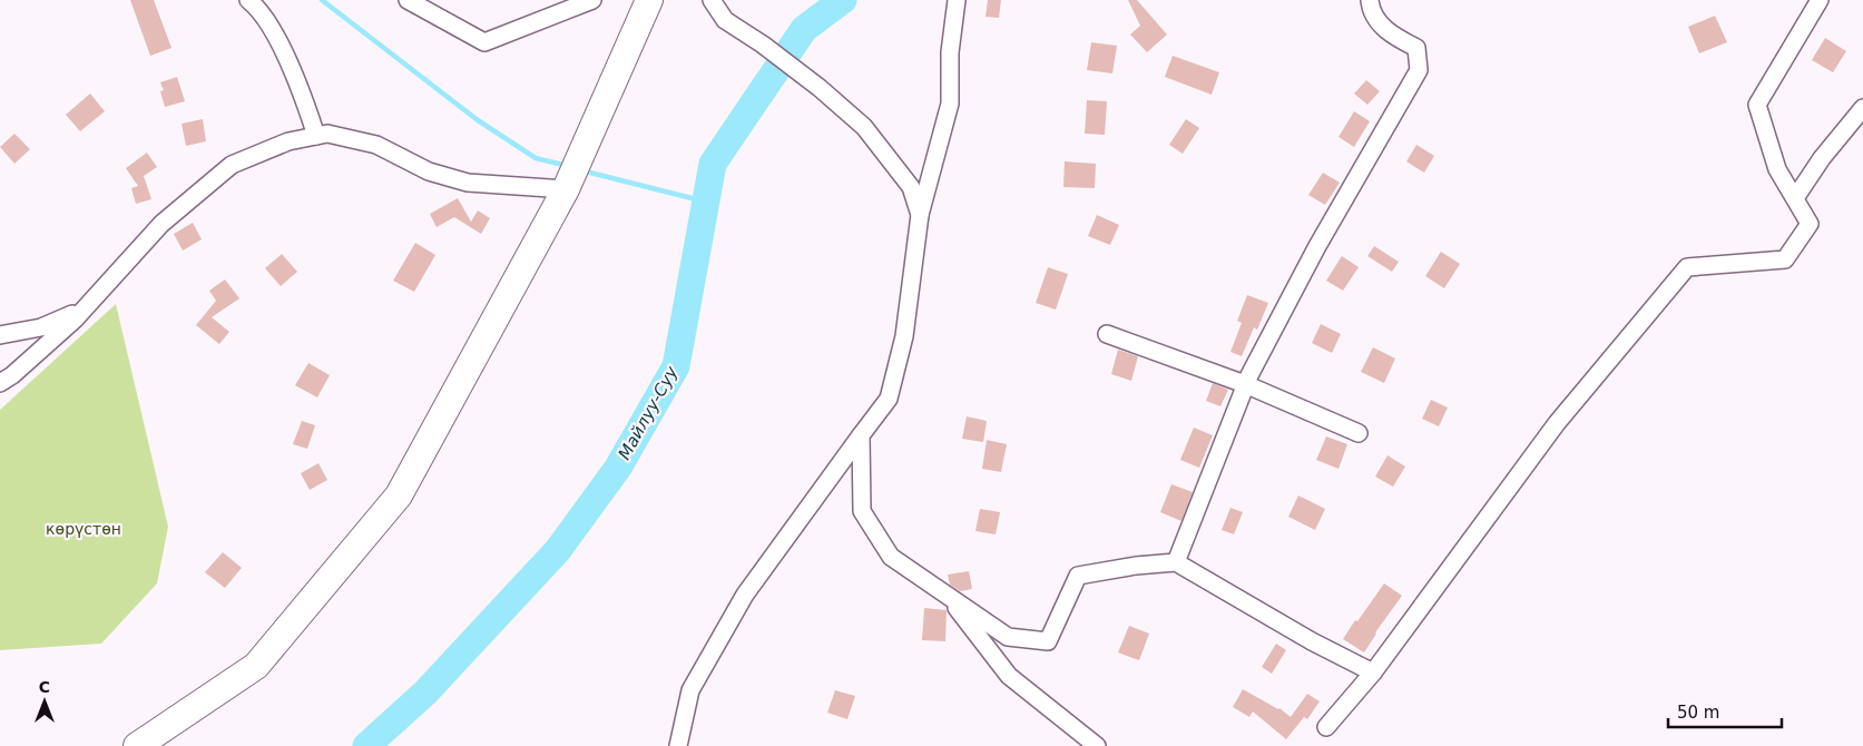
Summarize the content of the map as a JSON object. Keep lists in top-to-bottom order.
{
  "water": ["Майлуу-Суу"],
  "parks": ["көрүстөн"],
  "scale_bar": "50 m",
  "north": "top"
}
